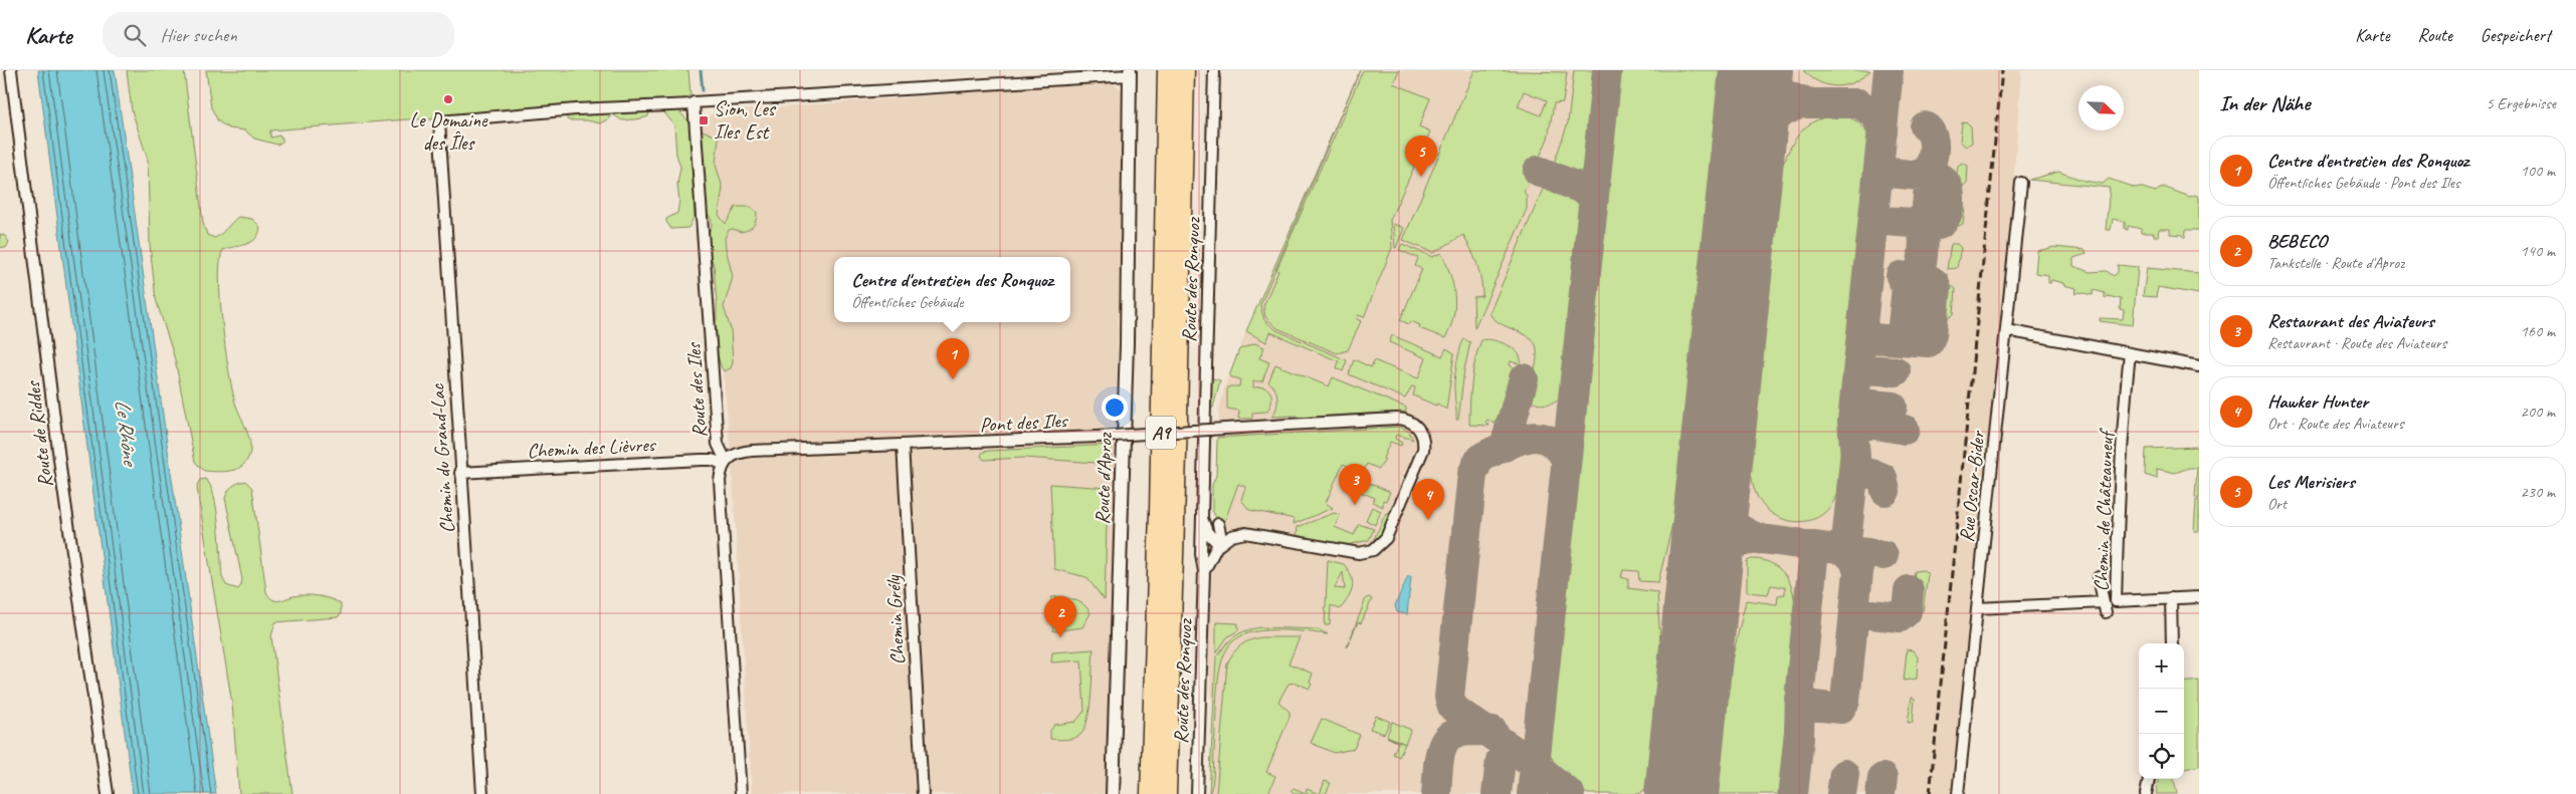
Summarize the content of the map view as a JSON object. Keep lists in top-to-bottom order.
{
  "streets": {
    "highway": ["A9"],
    "street": [
      "Route des Ronquoz",
      "Route des Iles",
      "Pont des Iles",
      "Route de Riddes",
      "Chemin des Lièvres",
      "Chemin du Grand-Lac",
      "Route d'Aproz",
      "Rue Oscar-Bider",
      "Chemin de Châteauneuf",
      "Chemin Grély"
    ]
  },
  "crossings": [
    ["Route des Iles", "Pont des Iles"],
    ["Route des Iles", "Chemin des Lièvres"],
    ["Route des Iles", "Route d'Aproz"],
    ["Pont des Iles", "Chemin des Lièvres"],
    ["Pont des Iles", "Chemin Grély"],
    ["Chemin des Lièvres", "Chemin du Grand-Lac"],
    ["Chemin du Grand-Lac", "Route d'Aproz"],
    ["Rue Oscar-Bider", "Chemin de Châteauneuf"]
  ],
  "water": ["Le Rhône"],
  "places": {
    "other": ["Le Domaine des Îles"],
    "transit": ["Sion, Les Iles Est"]
  },
  "north": "bottom right",
  "page": {
    "header": "Karte",
    "search": "Hier suchen",
    "nav": ["Karte", "Route", "Gespeichert"],
    "heading": ["In der Nähe", "5 Ergebnisse"],
    "pins": [
      "5",
      "1",
      "3",
      "4",
      "2"
    ],
    "list": [
      {
        "mark": "1",
        "name": "Centre d'entretien des Ronquoz",
        "note": "Öffentliches Gebäude · Pont des Iles",
        "value": "100 m"
      },
      {
        "mark": "2",
        "name": "BEBECO",
        "note": "Tankstelle · Route d'Aproz",
        "value": "140 m"
      },
      {
        "mark": "3",
        "name": "Restaurant des Aviateurs",
        "note": "Restaurant · Route des Aviateurs",
        "value": "160 m"
      },
      {
        "mark": "4",
        "name": "Hawker Hunter",
        "note": "Ort · Route des Aviateurs",
        "value": "200 m"
      },
      {
        "mark": "5",
        "name": "Les Merisiers",
        "note": "Ort",
        "value": "230 m"
      }
    ],
    "popup": ["Centre d'entretien des Ronquoz", "Öffentliches Gebäude"],
    "map_buttons": ["+", "−"]
  }
}
